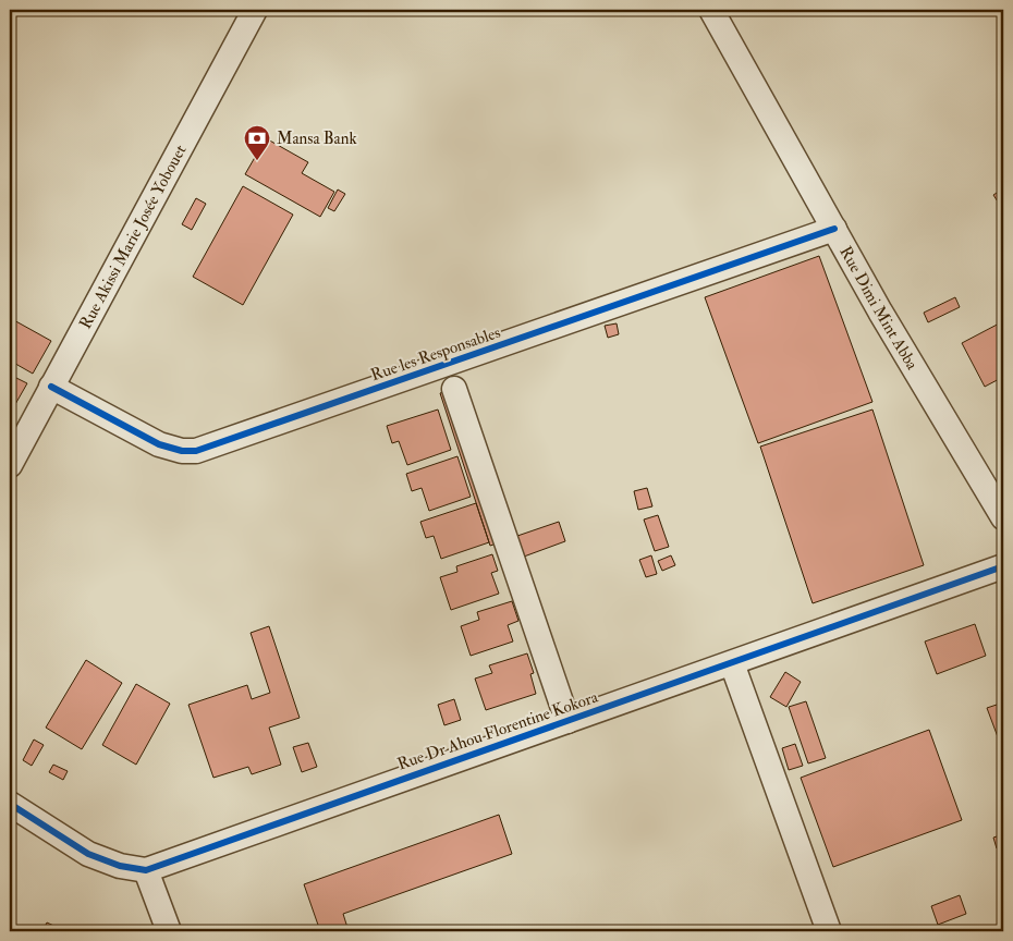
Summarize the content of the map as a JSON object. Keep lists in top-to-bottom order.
{
  "streets": {
    "street": [
      "Rue Akissi Marie Josée Yobouet",
      "Rue Dimi Mint Abba",
      "Rue les Responsables",
      "Rue Dr Ahou Florentine Kokora"
    ]
  },
  "crossings": [
    ["Rue Akissi Marie Josée Yobouet", "Rue les Responsables"],
    ["Rue Dimi Mint Abba", "Rue les Responsables"]
  ],
  "places": {
    "bank": ["Mansa Bank"]
  }
}
